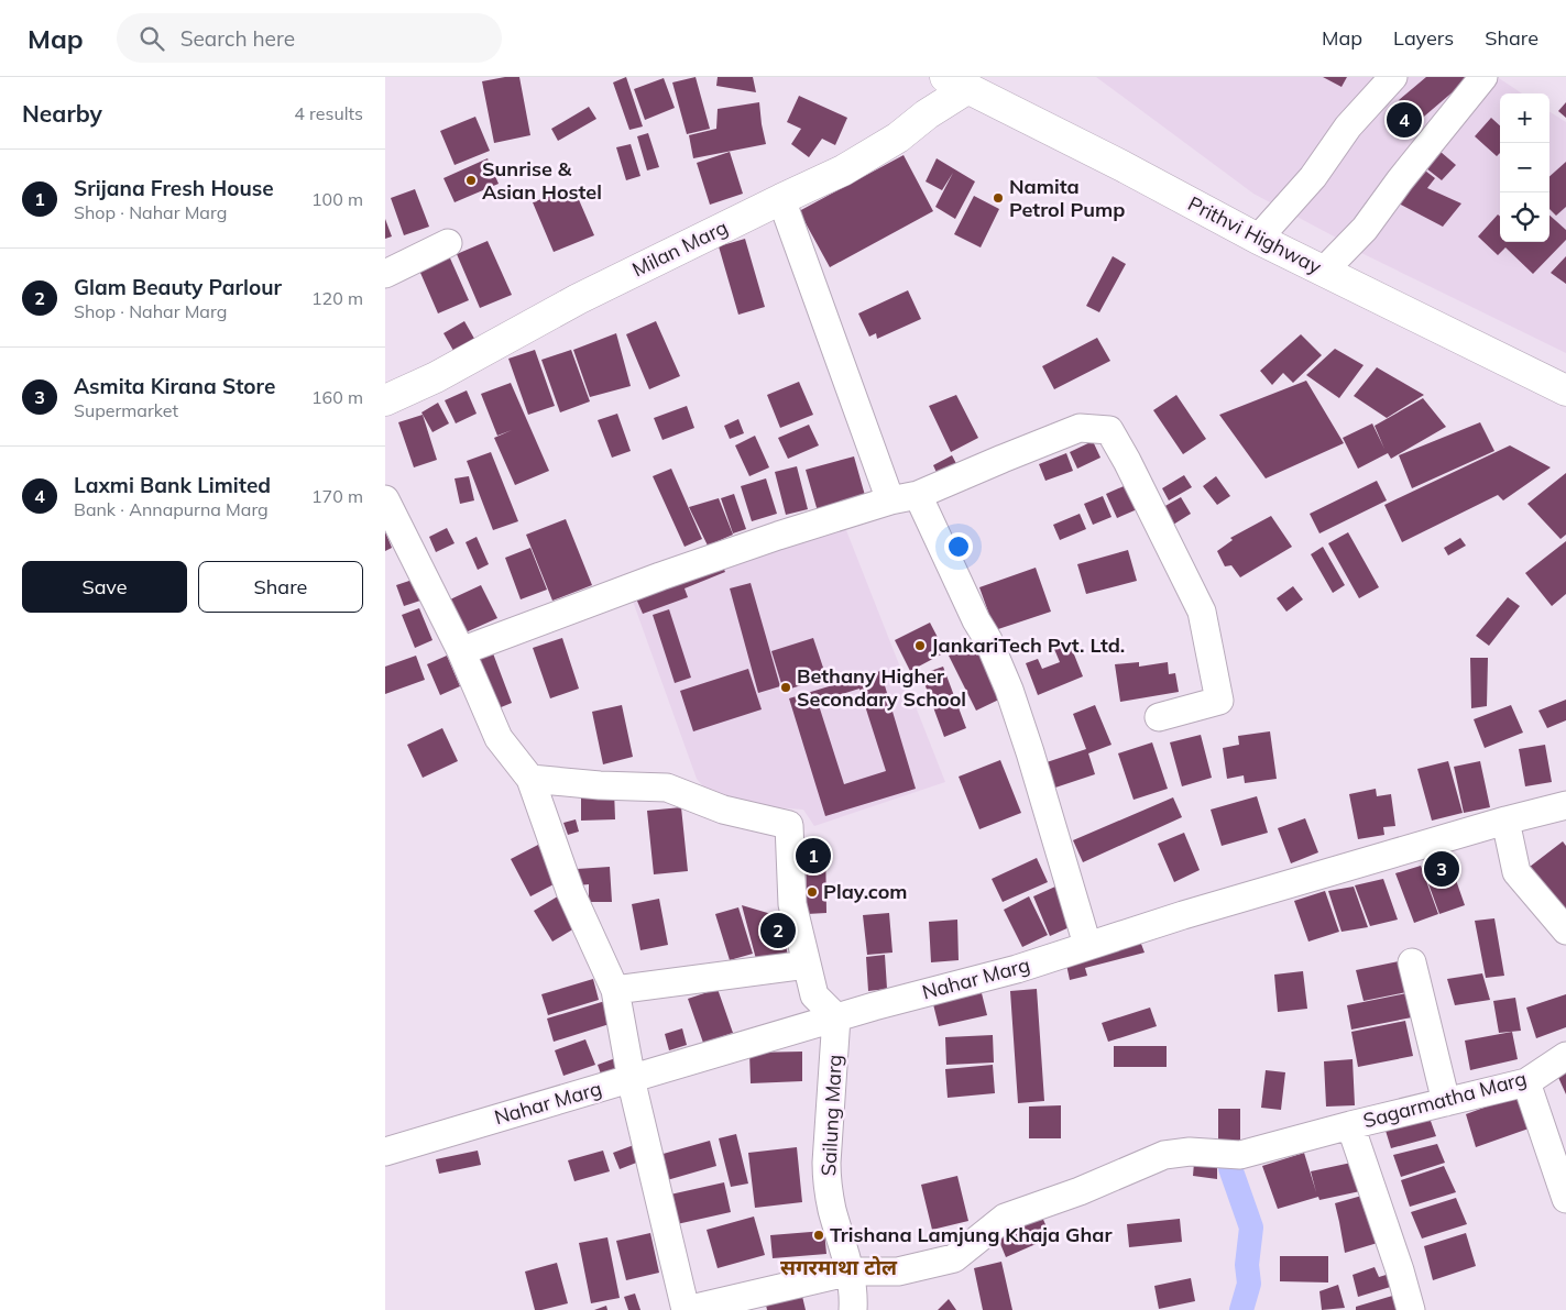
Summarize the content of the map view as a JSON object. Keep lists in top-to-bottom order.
{
  "streets": {
    "main road": ["Prithvi Highway", "Milan Marg"],
    "street": ["Nahar Marg", "Sagarmatha Marg", "Sailung Marg"]
  },
  "crossings": [
    ["Prithvi Highway", "Milan Marg"],
    ["Nahar Marg", "Sailung Marg"],
    ["Sagarmatha Marg", "Sailung Marg"]
  ],
  "districts": ["सगरमाथा टोल"],
  "places": [
    "Sunrise & Asian Hostel",
    "Namita Petrol Pump",
    "JankariTech Pvt. Ltd.",
    "Bethany Higher Secondary School",
    "Play.com",
    "Trishana Lamjung Khaja Ghar"
  ],
  "page": {
    "header": "Map",
    "search": "Search here",
    "nav": ["Map", "Layers", "Share"],
    "heading": ["Nearby", "4 results"],
    "map_buttons": ["+", "−"],
    "pins": [
      "4",
      "1",
      "3",
      "2"
    ],
    "list": [
      {
        "mark": "1",
        "name": "Srijana Fresh House",
        "note": "Shop · Nahar Marg",
        "value": "100 m"
      },
      {
        "mark": "2",
        "name": "Glam Beauty Parlour",
        "note": "Shop · Nahar Marg",
        "value": "120 m"
      },
      {
        "mark": "3",
        "name": "Asmita Kirana Store",
        "note": "Supermarket",
        "value": "160 m"
      },
      {
        "mark": "4",
        "name": "Laxmi Bank Limited",
        "note": "Bank · Annapurna Marg",
        "value": "170 m"
      }
    ],
    "buttons": ["Save", "Share"]
  }
}
